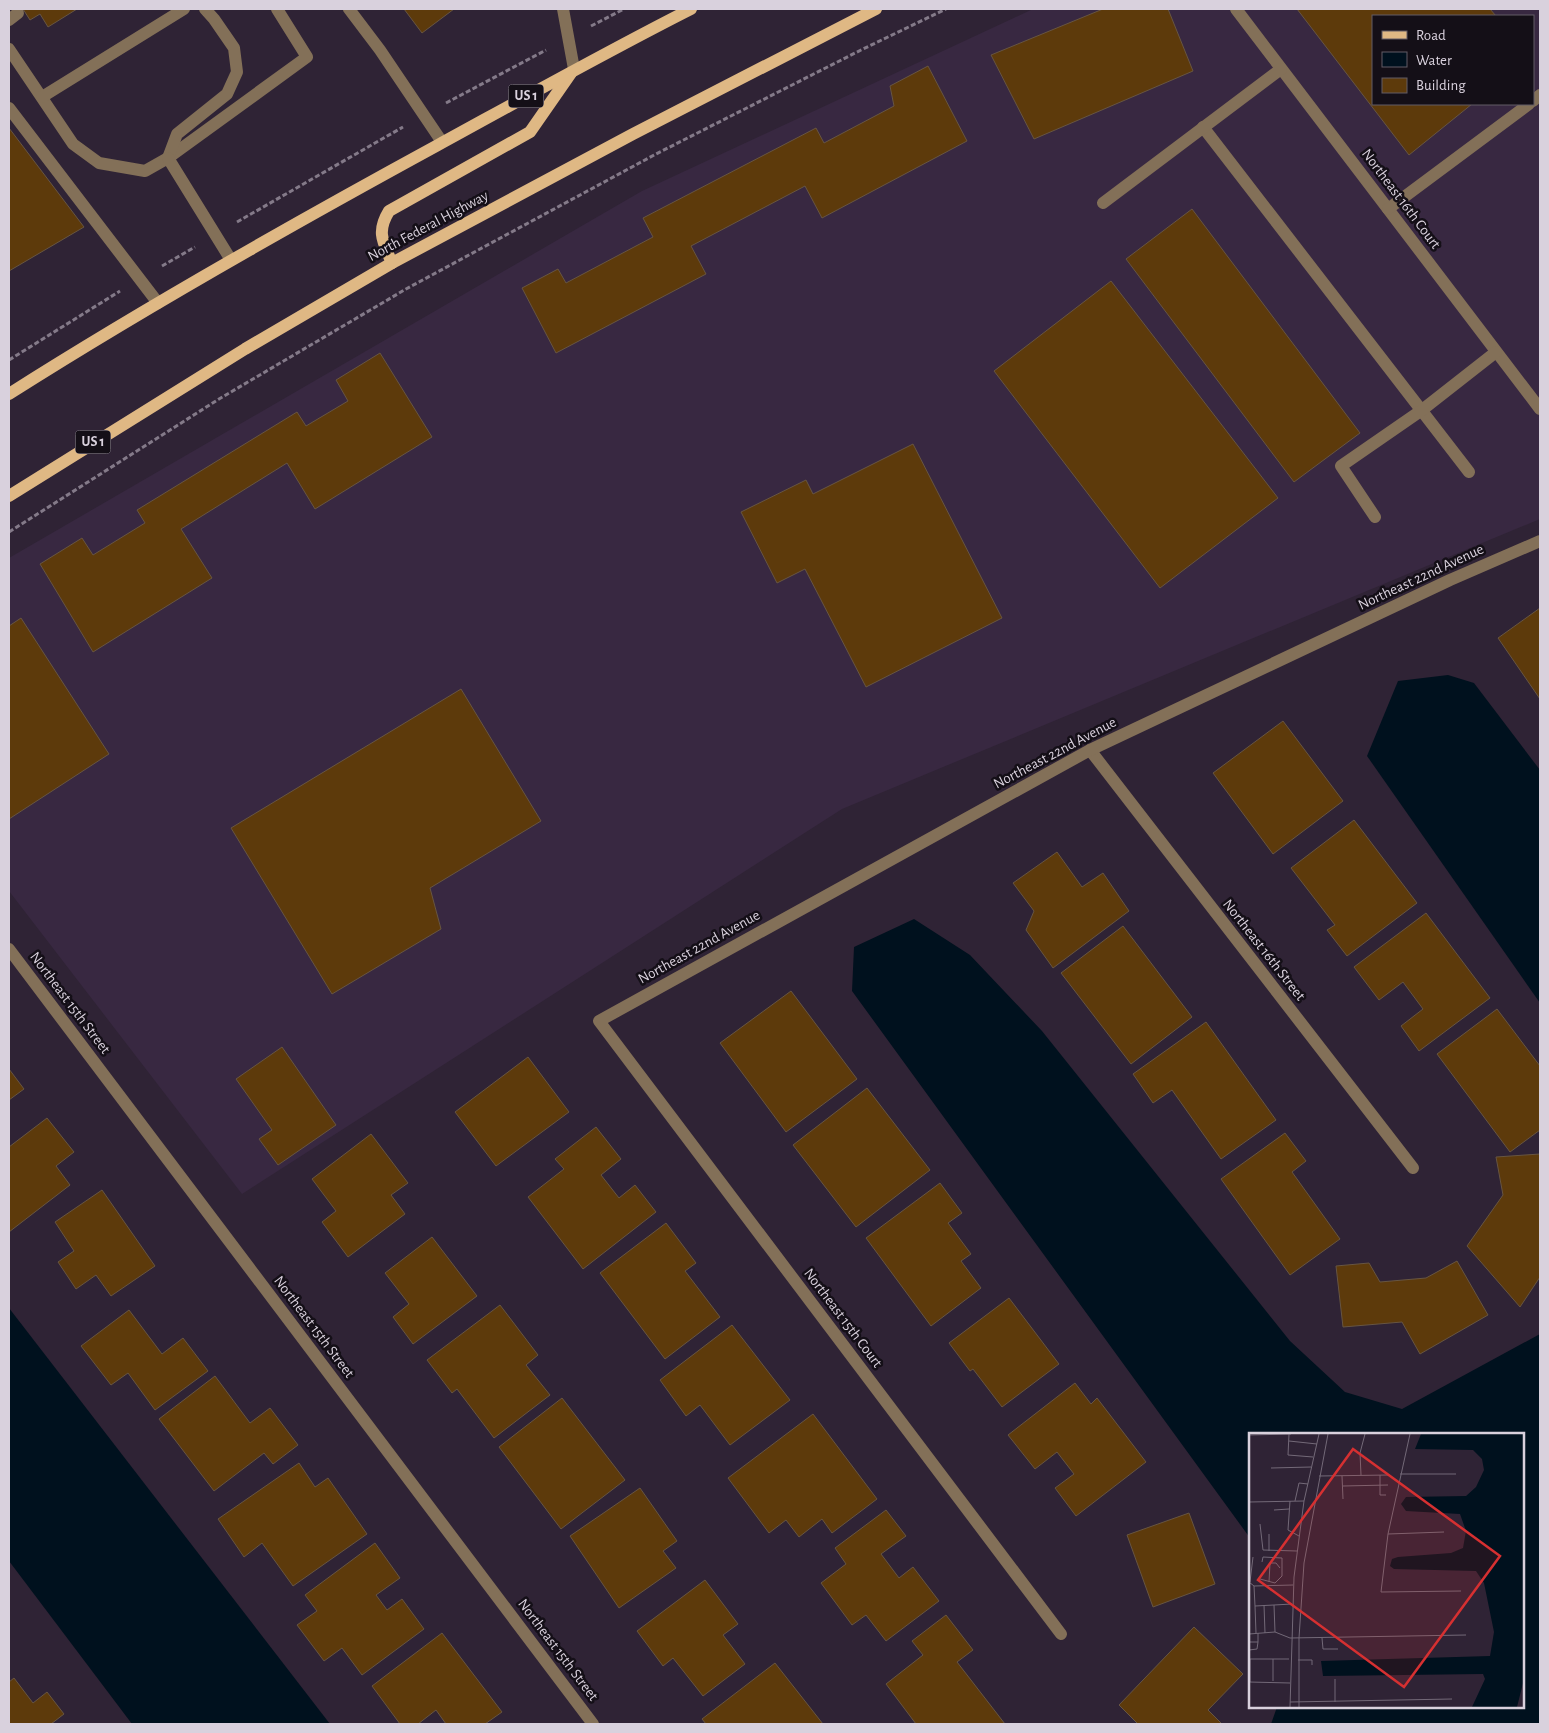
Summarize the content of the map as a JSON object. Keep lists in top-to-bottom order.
{
  "streets": {
    "main road": ["US 1", "North Federal Highway"],
    "street": [
      "Northeast 16th Court",
      "Northeast 22nd Avenue",
      "Northeast 16th Street",
      "Northeast 15th Street",
      "Northeast 15th Court"
    ]
  },
  "crossings": [
    ["Northeast 22nd Avenue", "Northeast 16th Street"],
    ["Northeast 22nd Avenue", "Northeast 15th Court"]
  ],
  "legend": ["Road", "Water", "Building"]
}
